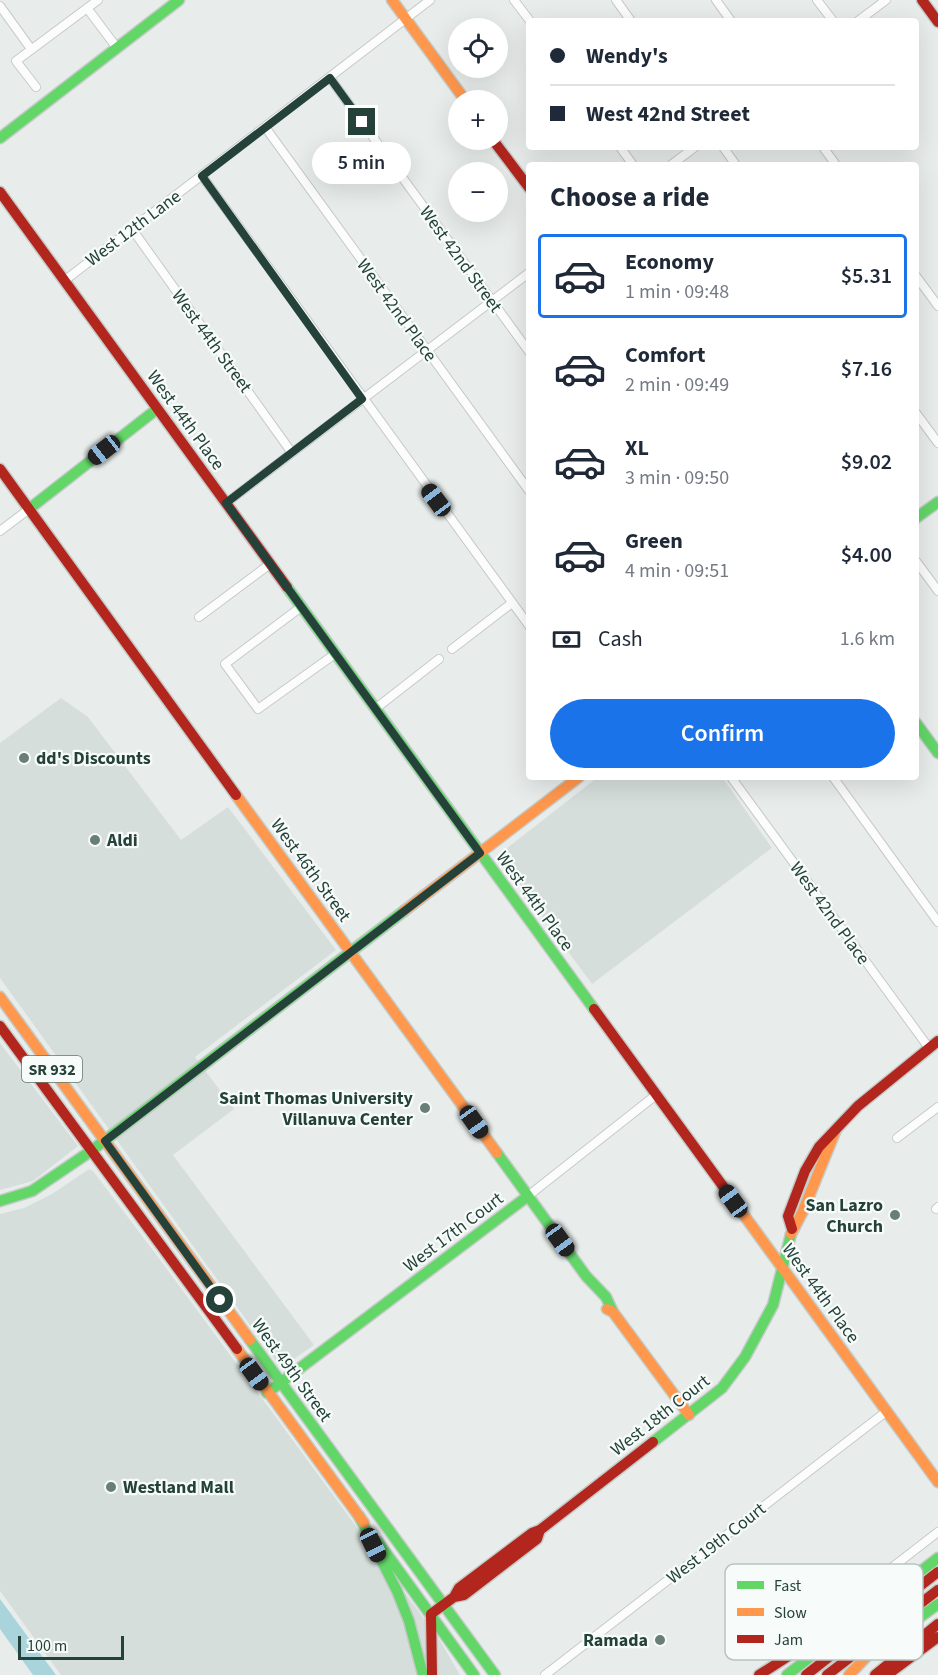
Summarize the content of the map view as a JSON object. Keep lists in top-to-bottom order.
{
  "streets": {
    "main road": [
      "West 44th Place",
      "West 46th Street",
      "SR 932",
      "West 17th Court",
      "West 49th Street",
      "West 18th Court"
    ],
    "street": [
      "West 12th Lane",
      "West 42nd Street",
      "West 42nd Place",
      "West 44th Street",
      "West 19th Court"
    ]
  },
  "crossings": [
    ["West 12th Lane", "West 42nd Street"],
    ["West 12th Lane", "West 42nd Place"],
    ["West 12th Lane", "West 44th Street"],
    ["West 12th Lane", "West 44th Place"],
    ["West 42nd Place", "West 18th Court"],
    ["West 44th Place", "West 17th Court"],
    ["West 44th Place", "West 18th Court"],
    ["West 44th Place", "West 19th Court"],
    ["West 46th Street", "West 17th Court"],
    ["West 46th Street", "West 18th Court"],
    ["West 17th Court", "West 49th Street"],
    ["West 49th Street", "West 18th Court"]
  ],
  "places": [
    "dd's Discounts",
    "Aldi",
    "Saint Thomas University Villanuva Center",
    "San Lazro Church",
    "Westland Mall",
    "Ramada"
  ],
  "legend": ["Fast", "Slow", "Jam"],
  "scale_bar": "100 m",
  "page": {
    "map_buttons": ["+", "−"],
    "banner": ["Wendy's", "West 42nd Street"],
    "bubble": "5 min",
    "heading": "Choose a ride",
    "list": [
      {
        "name": "Economy",
        "note": "1 min · 09:48",
        "value": "$5.31"
      },
      {
        "name": "Comfort",
        "note": "2 min · 09:49",
        "value": "$7.16"
      },
      {
        "name": "XL",
        "note": "3 min · 09:50",
        "value": "$9.02"
      },
      {
        "name": "Green",
        "note": "4 min · 09:51",
        "value": "$4.00"
      }
    ],
    "pay": ["Cash", "1.6 km"],
    "buttons": "Confirm",
    "scale": "100 m"
  }
}
